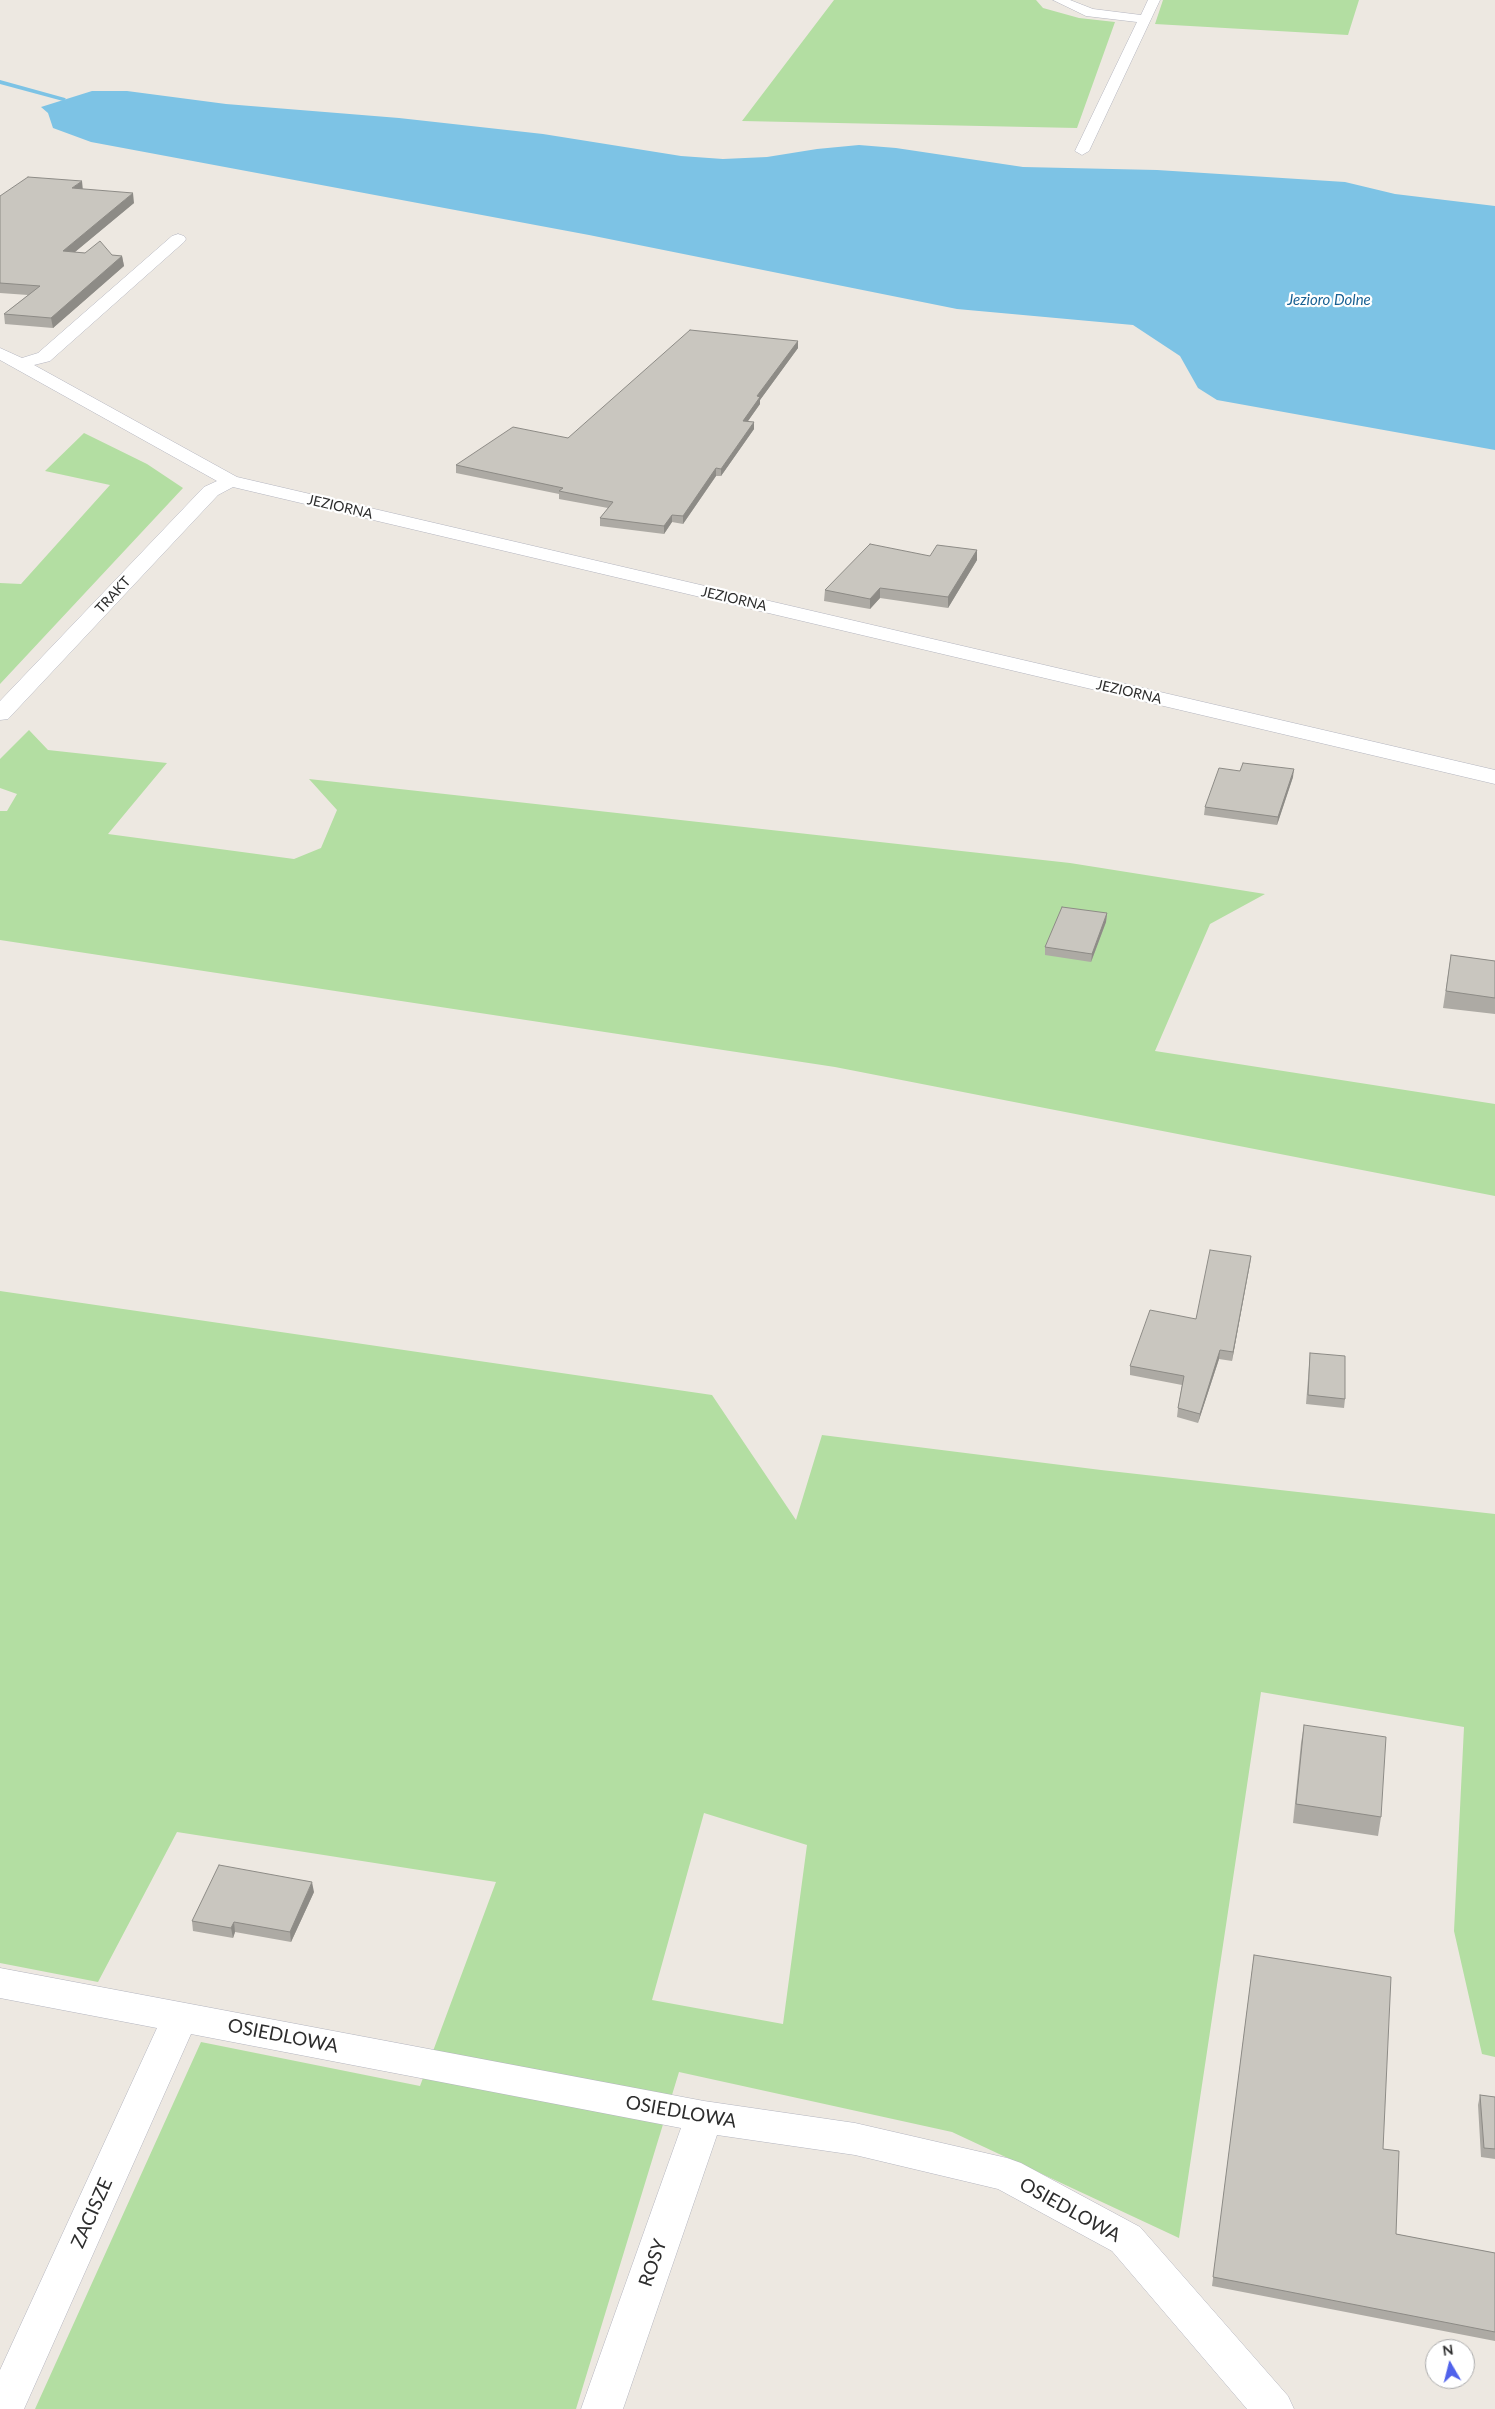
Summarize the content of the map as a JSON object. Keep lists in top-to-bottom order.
{
  "streets": {
    "street": [
      "JEZIORNA",
      "TRAKT",
      "OSIEDLOWA",
      "ZACISZE",
      "ROSY"
    ]
  },
  "crossings": [
    ["JEZIORNA", "TRAKT"],
    ["OSIEDLOWA", "ZACISZE"],
    ["OSIEDLOWA", "ROSY"]
  ],
  "water": ["Jezioro Dolne"],
  "north": "top"
}
